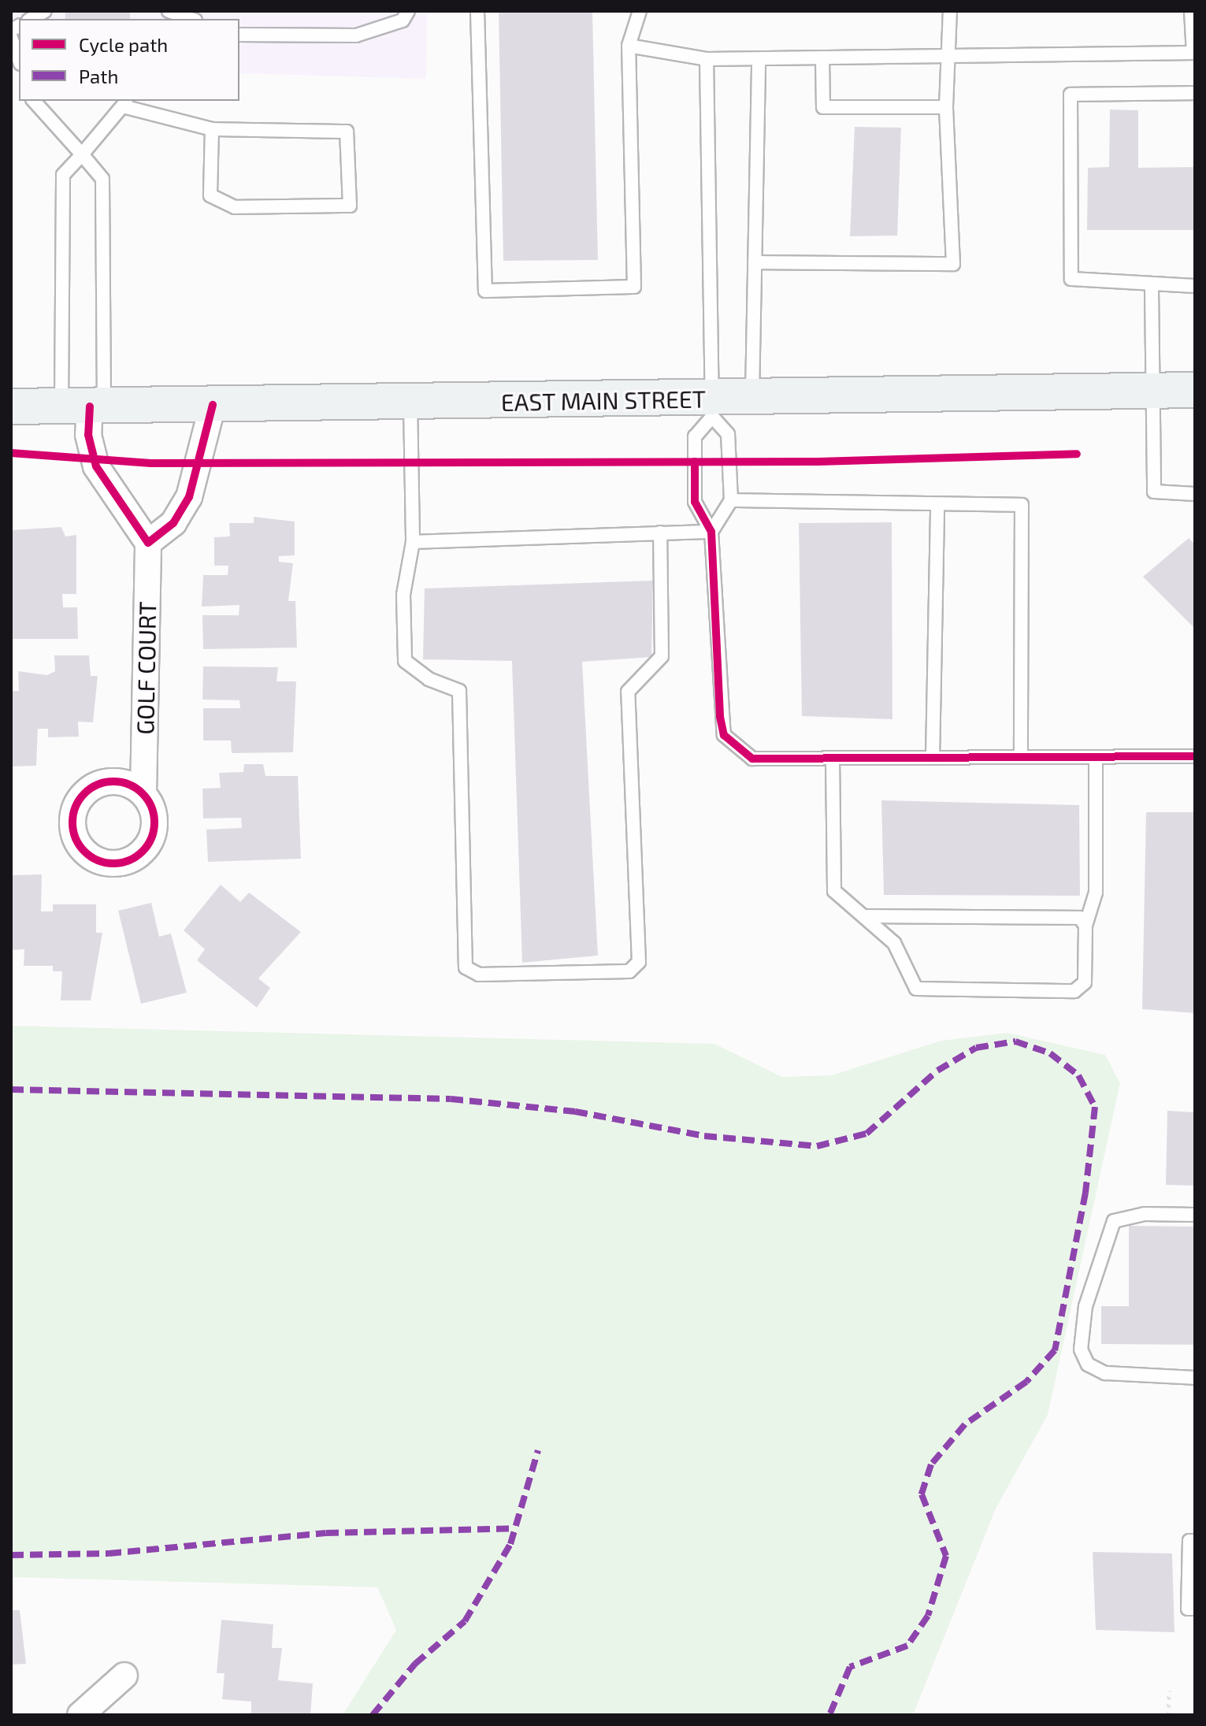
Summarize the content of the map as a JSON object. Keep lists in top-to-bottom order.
{
  "streets": {
    "main road": ["EAST MAIN STREET"],
    "street": ["GOLF COURT"]
  },
  "legend": ["Cycle path", "Path"]
}
